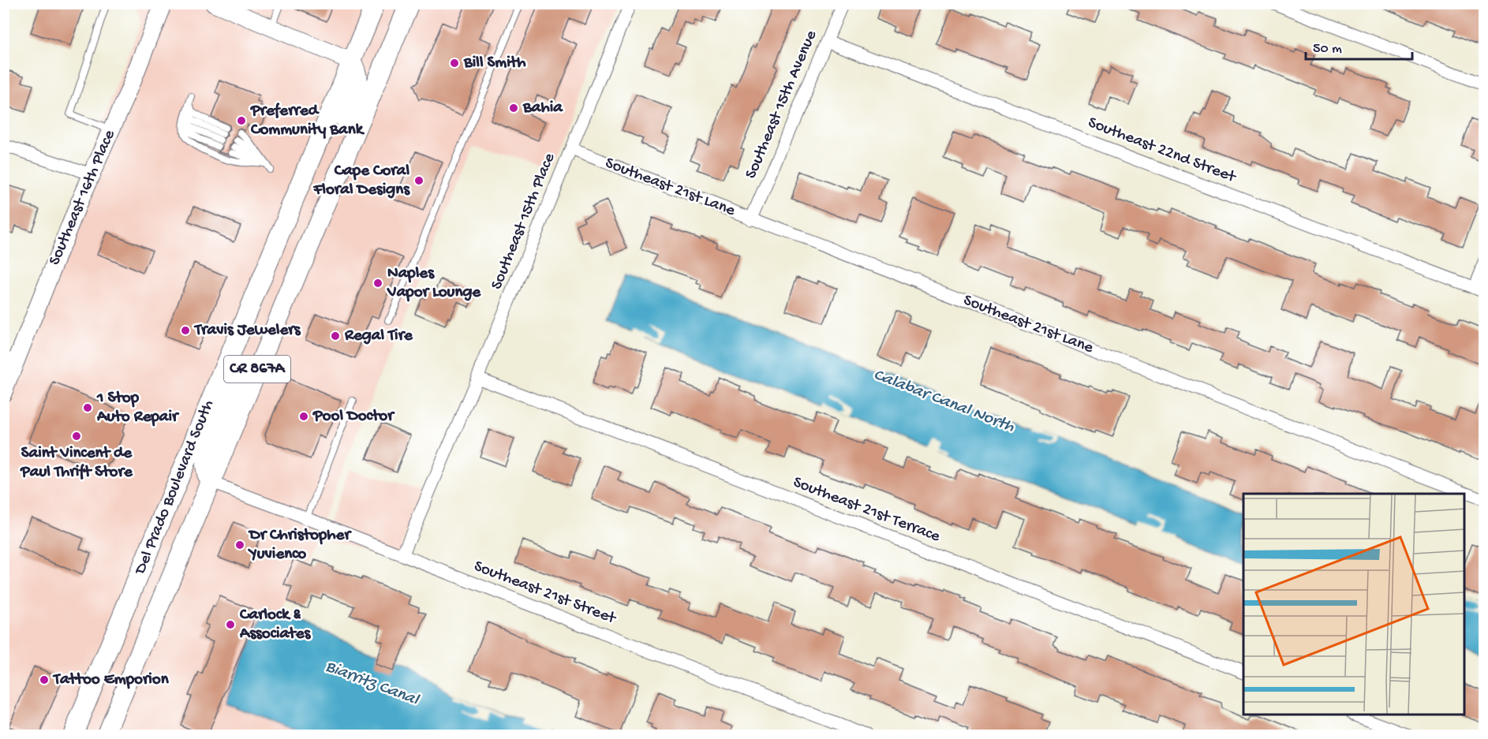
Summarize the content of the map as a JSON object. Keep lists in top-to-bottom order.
{
  "streets": {
    "main road": ["CR 867A", "Del Prado Boulevard South"],
    "street": [
      "Southeast 15th Avenue",
      "Southeast 22nd Street",
      "Southeast 21st Lane",
      "Southeast 16th Place",
      "Southeast 15th Place",
      "Southeast 21st Terrace",
      "Southeast 21st Street"
    ]
  },
  "crossings": [
    ["Southeast 15th Avenue", "Southeast 22nd Street"],
    ["Southeast 15th Avenue", "Southeast 21st Lane"],
    ["Southeast 21st Lane", "Southeast 15th Place"],
    ["Southeast 15th Place", "Southeast 21st Terrace"],
    ["Southeast 15th Place", "Southeast 21st Street"],
    ["Del Prado Boulevard South", "Southeast 21st Street"]
  ],
  "water": ["Calabar Canal North", "Biarritz Canal"],
  "places": [
    "Bill Smith",
    "Bahia",
    "Preferred Community Bank",
    "Cape Coral Floral Designs",
    "Naples Vapor Lounge",
    "Travis Jewelers",
    "Regal Tire",
    "1 Stop Auto Repair",
    "Pool Doctor",
    "Saint Vincent de Paul Thrift Store",
    "Dr Christopher Yuvienco",
    "Carlock & Associates",
    "Tattoo Emporion"
  ],
  "scale_bar": "50 m"
}
